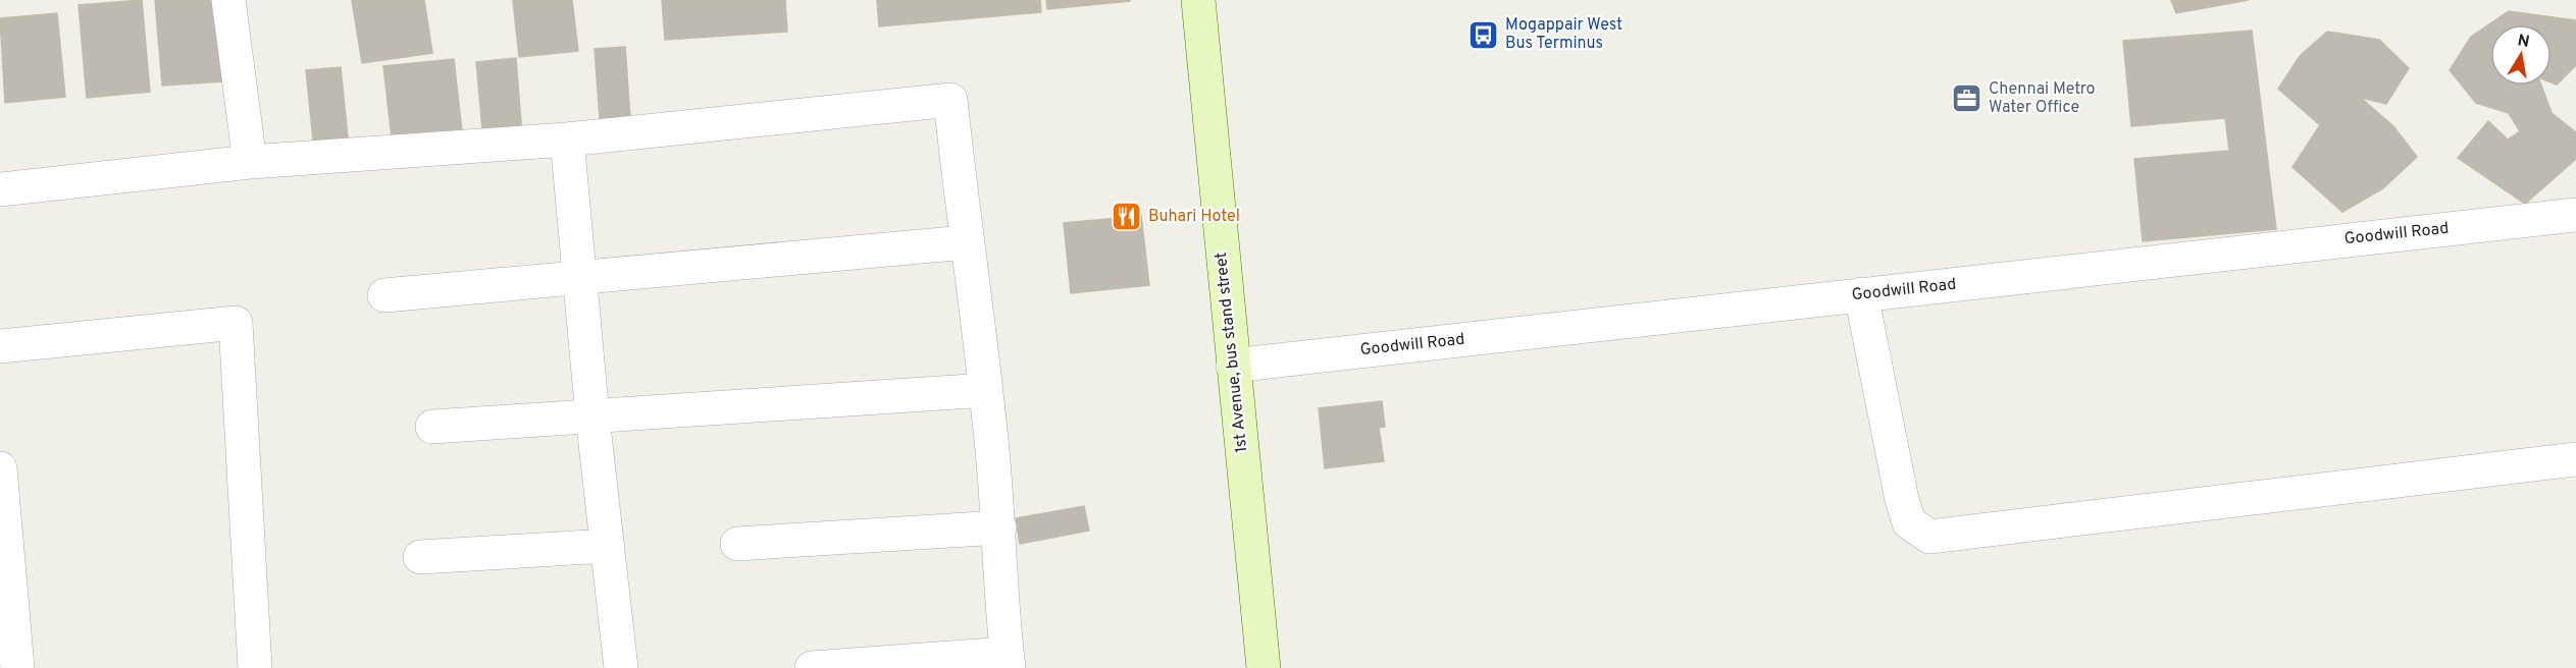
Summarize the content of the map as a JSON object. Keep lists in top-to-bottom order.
{
  "streets": {
    "street": ["Goodwill Road", "1st Avenue, bus stand street"]
  },
  "crossings": [
    ["Goodwill Road", "1st Avenue, bus stand street"]
  ],
  "places": {
    "bus stop": ["Mogappair West Bus Terminus"],
    "office": ["Chennai Metro Water Office"],
    "restaurant": ["Buhari Hotel"]
  },
  "north": "top"
}
